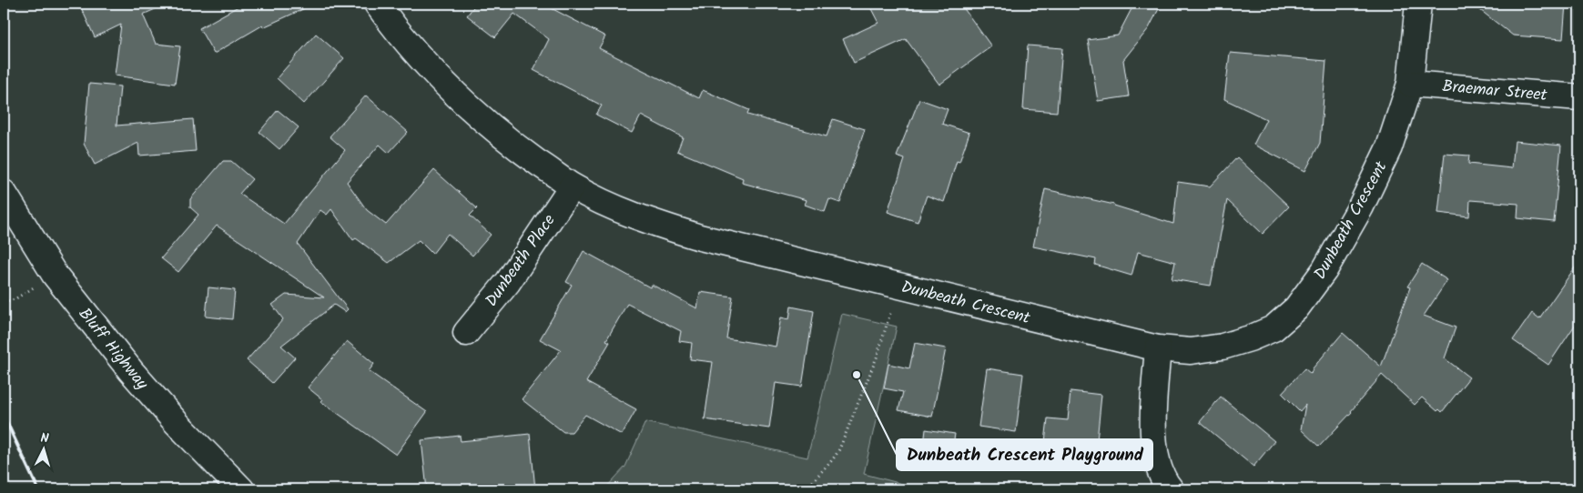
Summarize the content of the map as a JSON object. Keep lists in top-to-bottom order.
{
  "streets": {
    "main road": [
      "Braemar Street",
      "Dunbeath Crescent",
      "Dunbeath Place",
      "Bluff Highway"
    ]
  },
  "crossings": [
    ["Braemar Street", "Dunbeath Crescent"],
    ["Dunbeath Crescent", "Dunbeath Place"]
  ],
  "places": ["Dunbeath Crescent Playground"],
  "north": "top"
}
